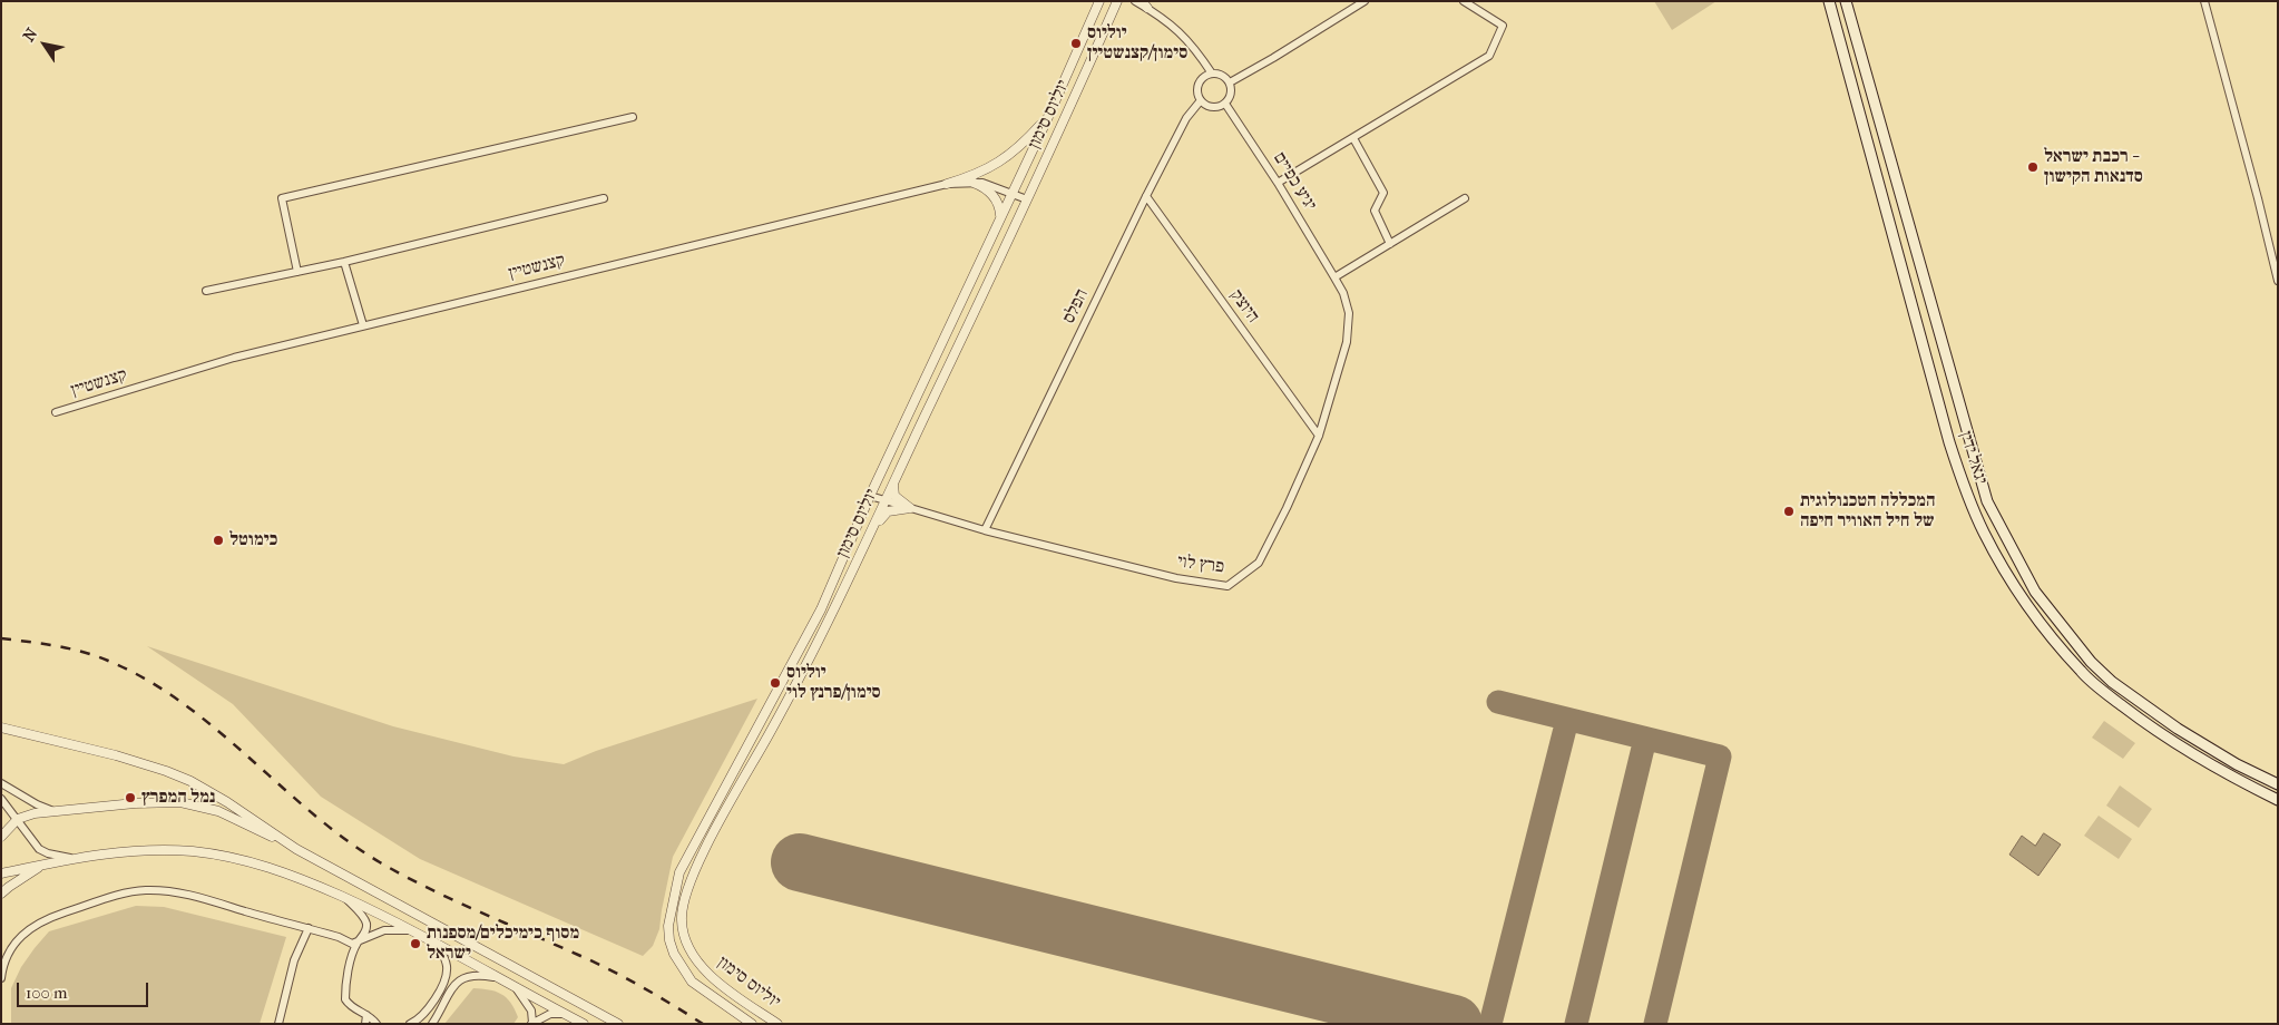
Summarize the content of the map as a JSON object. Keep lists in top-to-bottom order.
{
  "streets": {
    "main road": ["יגאל ידין"],
    "street": [
      "יוליוס סימון",
      "יגיע כפיים",
      "קצנשטיין",
      "הפלס",
      "היוצק",
      "פרץ לוי"
    ]
  },
  "crossings": [
    ["יוליוס סימון", "קצנשטיין"],
    ["יוליוס סימון", "פרץ לוי"],
    ["יגיע כפיים", "הפלס"],
    ["יגיע כפיים", "פרץ לוי"],
    ["הפלס", "היוצק"],
    ["הפלס", "פרץ לוי"],
    ["היוצק", "פרץ לוי"]
  ],
  "places": [
    "יוליוס סימון/קצנשטיין",
    "רכבת ישראל - סדנאות הקישון",
    "המכללה הטכנולוגית של חיל האוויר חיפה",
    "כימוטל",
    "יוליוס סימון/פרנץ לוי",
    "נמל המפרץ",
    "מסוף כימיכלים/מספנות ישראל"
  ],
  "scale_bar": "100 m",
  "north": "top left"
}
